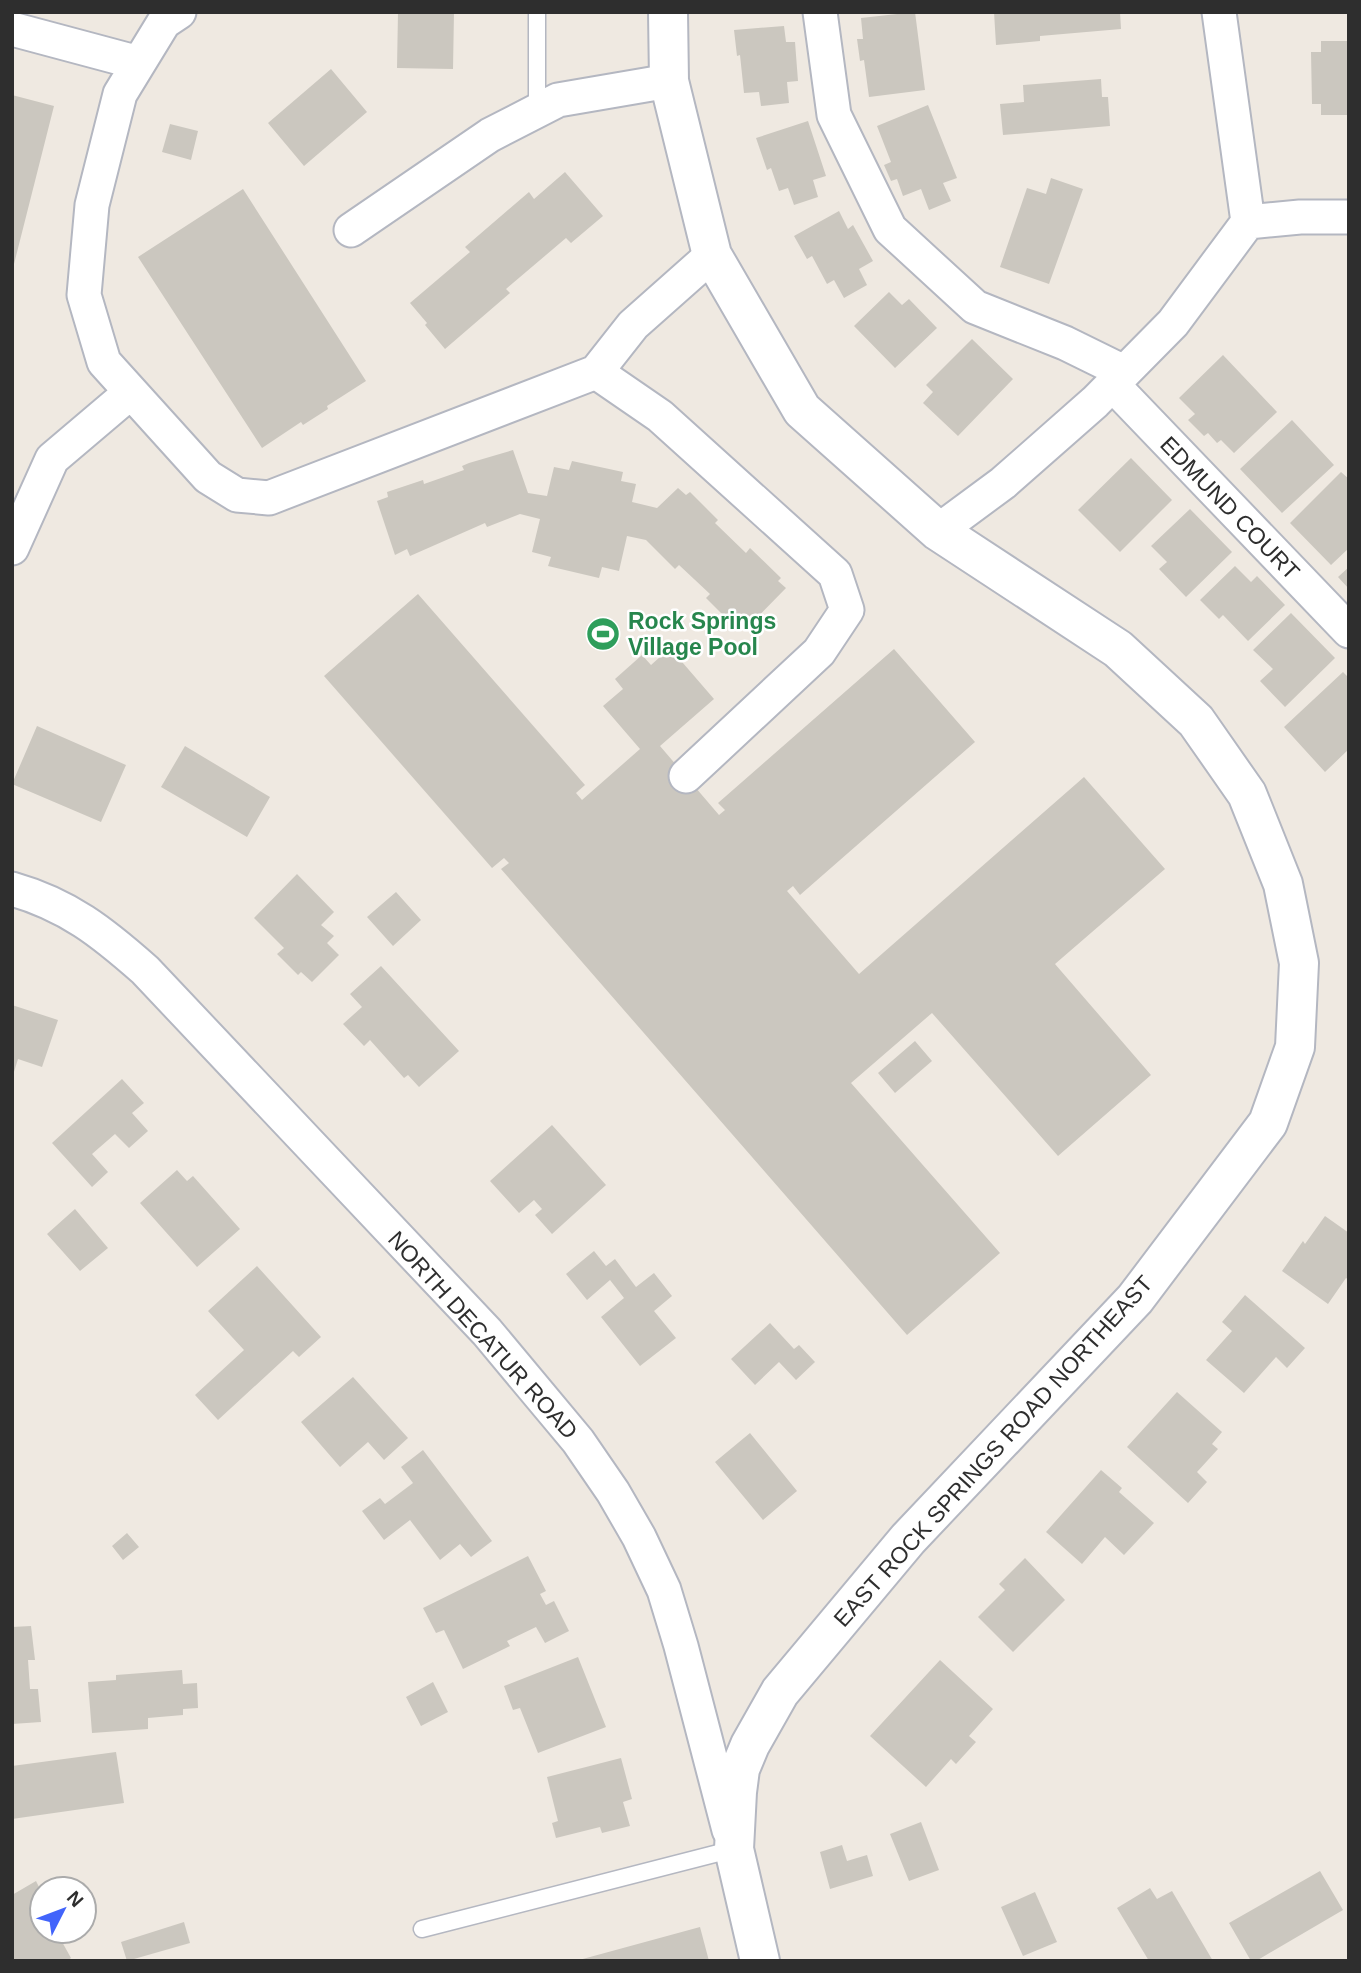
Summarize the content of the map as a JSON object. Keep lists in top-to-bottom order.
{
  "streets": {
    "street": ["EDMUND COURT", "NORTH DECATUR ROAD", "EAST ROCK SPRINGS ROAD NORTHEAST"]
  },
  "crossings": [
    ["NORTH DECATUR ROAD", "EAST ROCK SPRINGS ROAD NORTHEAST"]
  ],
  "places": {
    "sports": ["Rock Springs Village Pool"]
  },
  "north": "top right"
}
